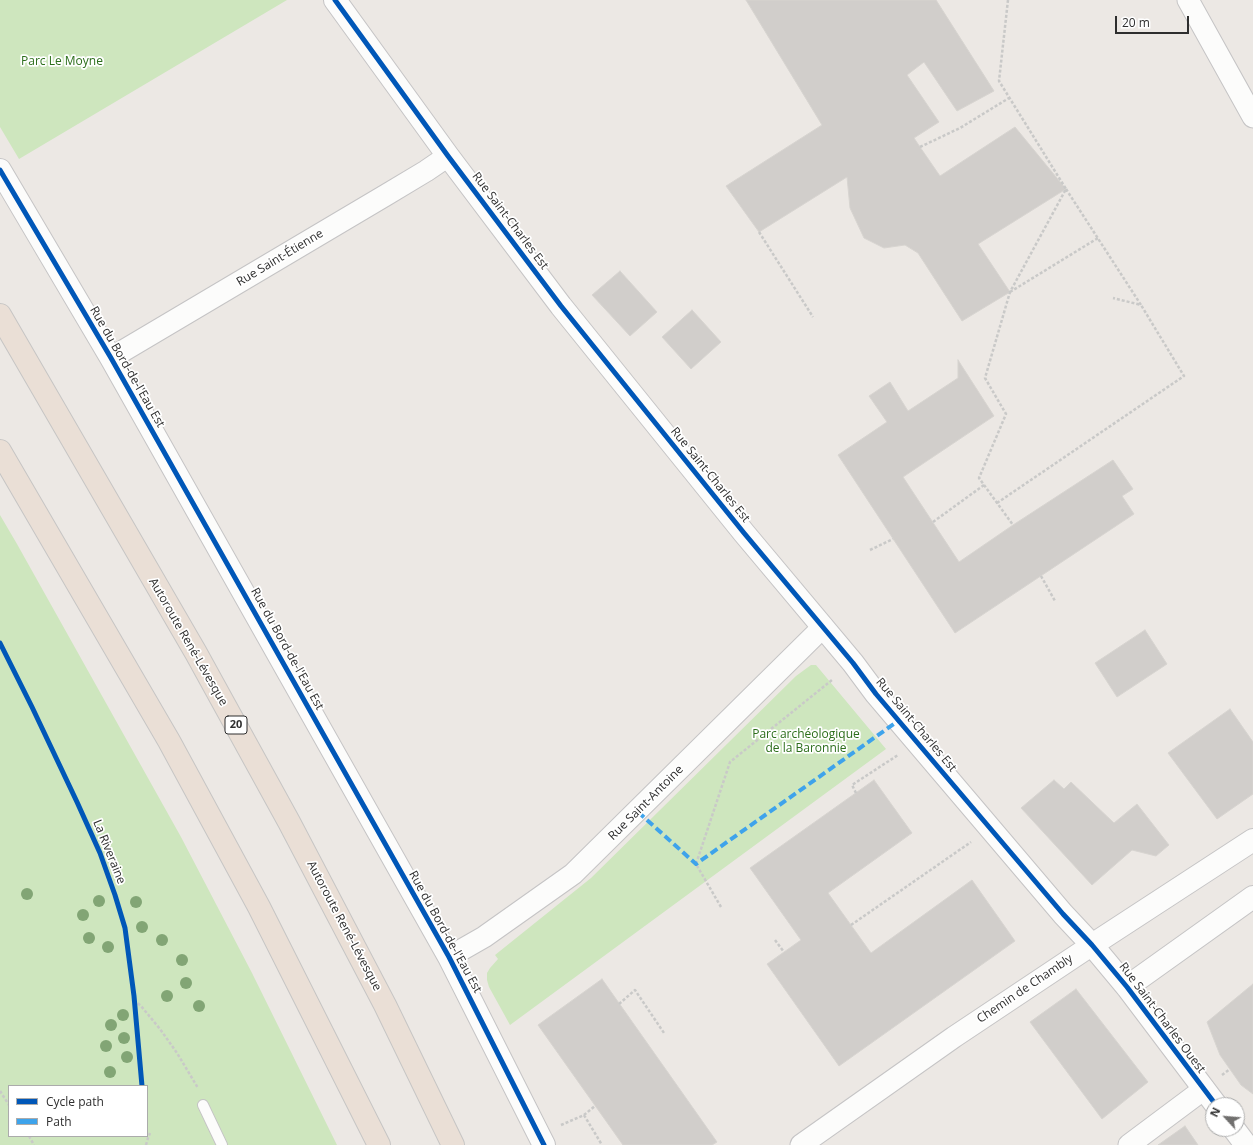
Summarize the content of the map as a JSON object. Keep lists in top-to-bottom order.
{
  "streets": {
    "highway": ["Autoroute René-Lévesque", "20"],
    "street": [
      "Rue Saint-Charles Est",
      "Rue Saint-Étienne",
      "Rue du Bord-de-l'Eau Est",
      "Rue Saint-Antoine",
      "Chemin de Chambly",
      "Rue Saint-Charles Ouest"
    ],
    "cycle path": ["La Riveraine"]
  },
  "crossings": [
    ["Rue Saint-Charles Est", "Rue Saint-Étienne"],
    ["Rue Saint-Charles Est", "Rue Saint-Antoine"],
    ["Rue Saint-Charles Est", "Chemin de Chambly"],
    ["Rue Saint-Charles Est", "Rue Saint-Charles Ouest"],
    ["Rue Saint-Étienne", "Rue du Bord-de-l'Eau Est"],
    ["Rue du Bord-de-l'Eau Est", "Rue Saint-Antoine"],
    ["Chemin de Chambly", "Rue Saint-Charles Ouest"]
  ],
  "parks": ["Parc Le Moyne", "Parc archéologique de la Baronnie"],
  "legend": ["Cycle path", "Path"],
  "scale_bar": "20 m",
  "north": "top left"
}
